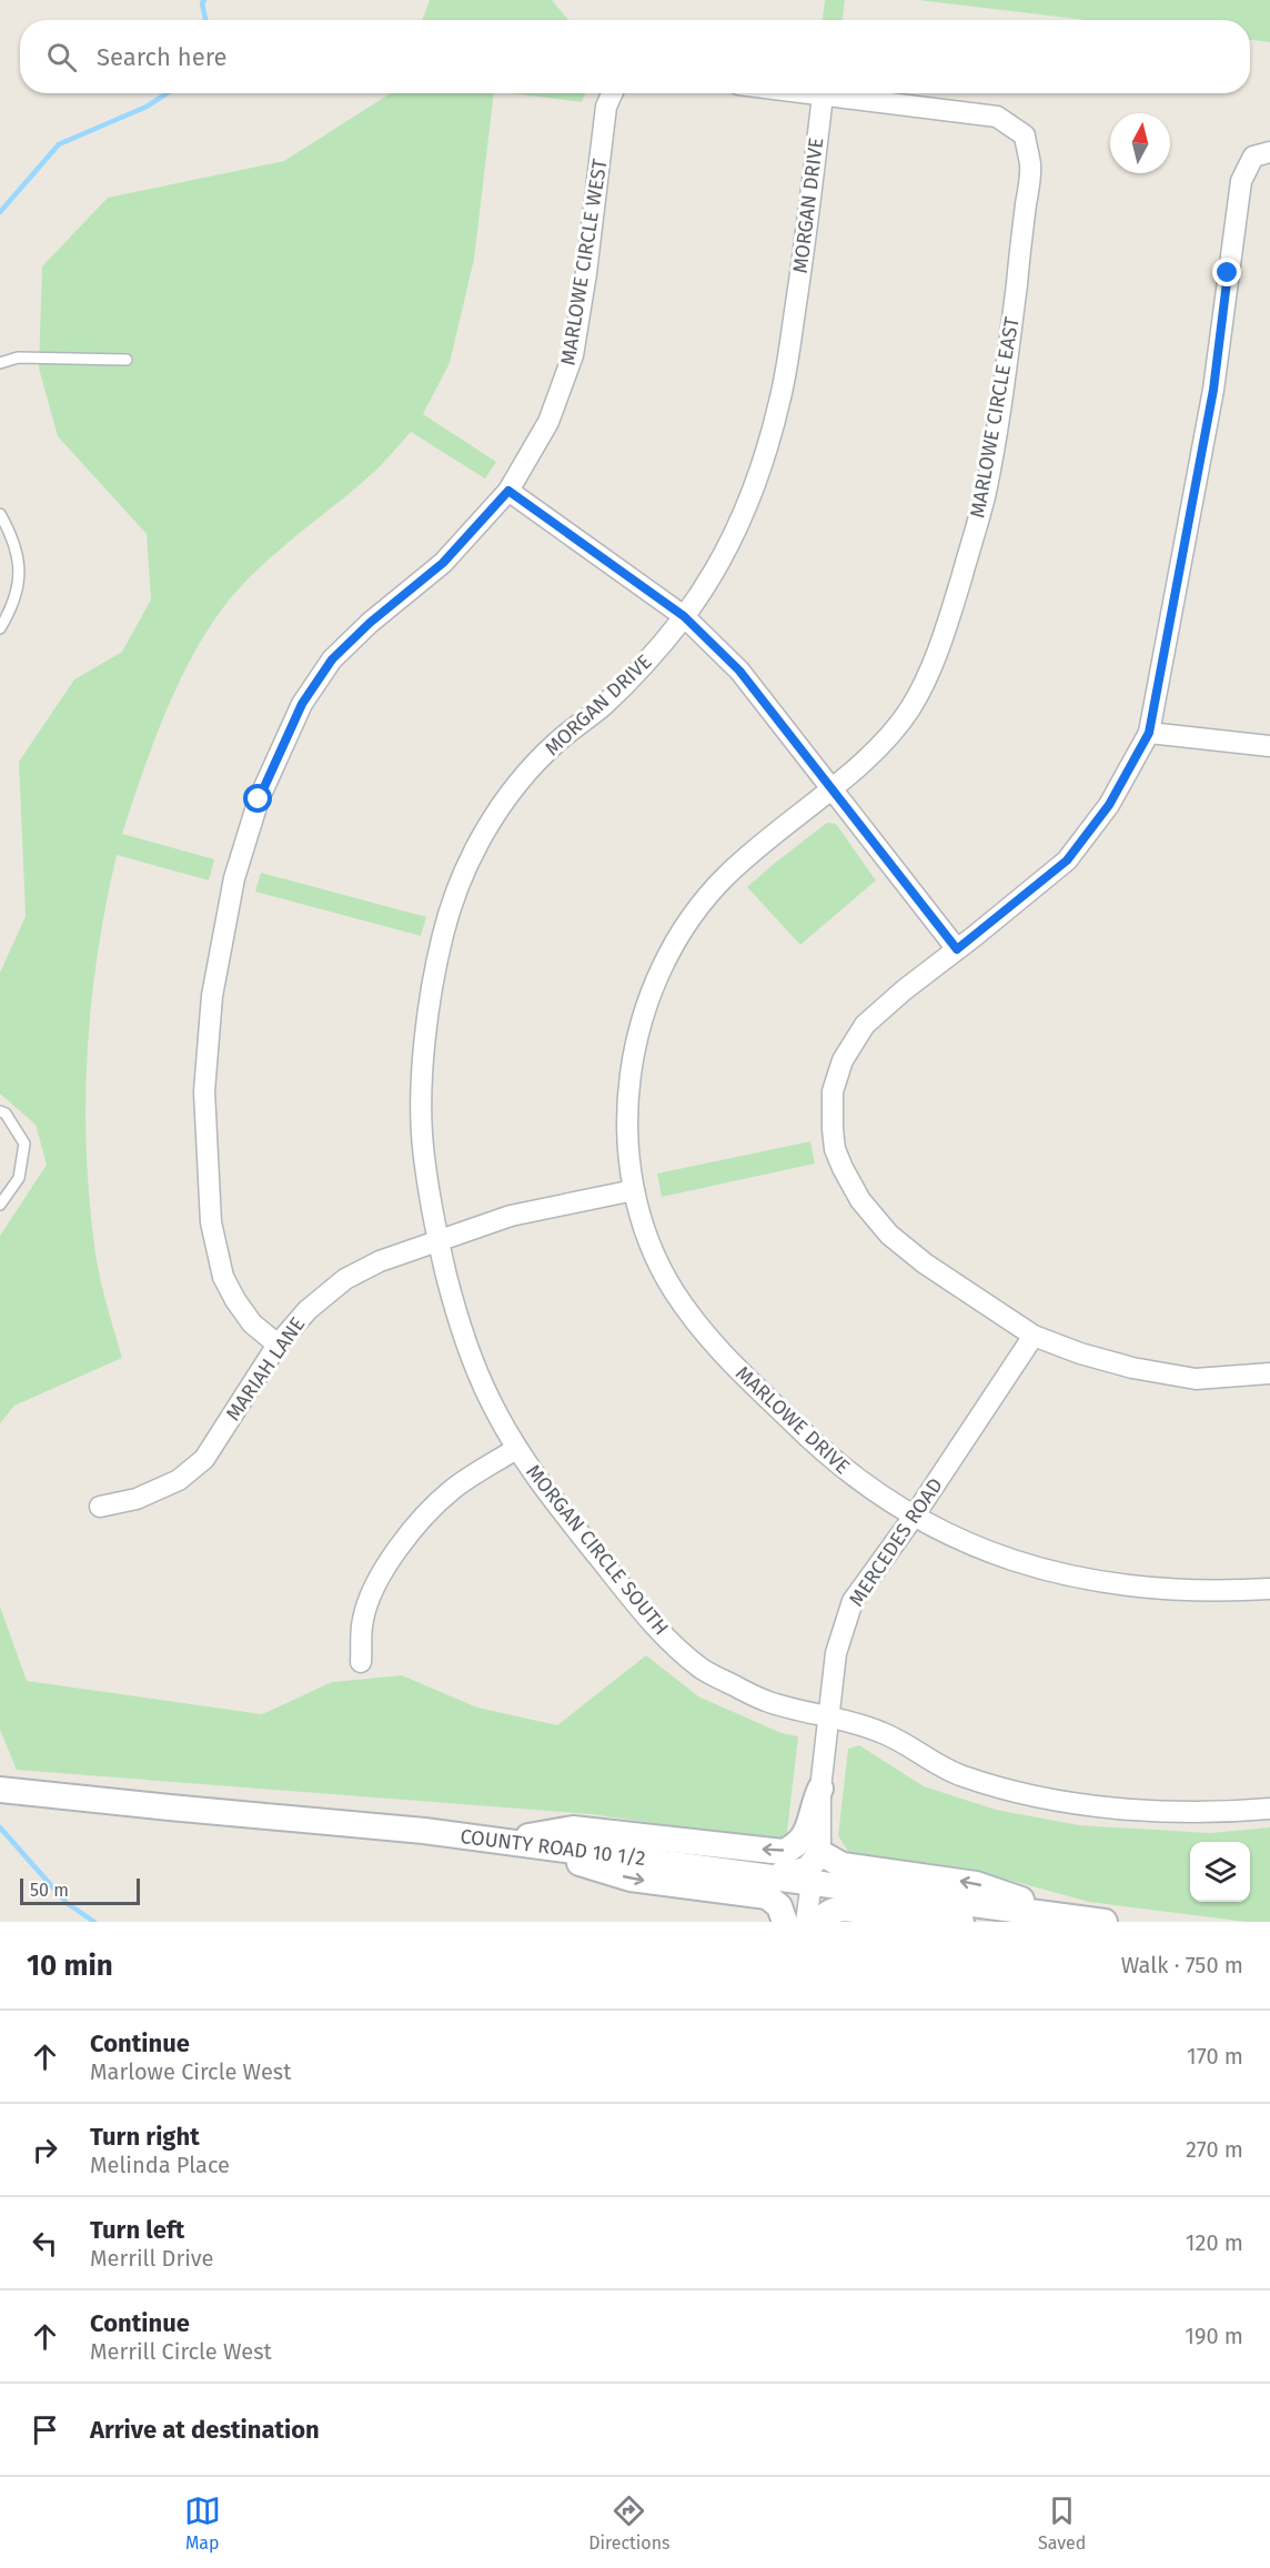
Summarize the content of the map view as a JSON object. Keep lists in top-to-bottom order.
{
  "streets": {
    "street": [
      "MORGAN DRIVE",
      "MARLOWE CIRCLE WEST",
      "MARLOWE CIRCLE EAST",
      "MARIAH LANE",
      "MARLOWE DRIVE",
      "MERCEDES ROAD",
      "MORGAN CIRCLE SOUTH",
      "COUNTY ROAD 10 1/2"
    ]
  },
  "crossings": [
    ["MORGAN DRIVE", "MARLOWE CIRCLE EAST"],
    ["MORGAN DRIVE", "MARIAH LANE"],
    ["MORGAN DRIVE", "MORGAN CIRCLE SOUTH"],
    ["MARLOWE CIRCLE WEST", "MARIAH LANE"],
    ["MARLOWE CIRCLE EAST", "MARIAH LANE"],
    ["MARLOWE CIRCLE EAST", "MARLOWE DRIVE"],
    ["MARIAH LANE", "MARLOWE DRIVE"],
    ["MARIAH LANE", "MORGAN CIRCLE SOUTH"],
    ["MARLOWE DRIVE", "MERCEDES ROAD"],
    ["MERCEDES ROAD", "MORGAN CIRCLE SOUTH"]
  ],
  "scale_bar": "50 m",
  "north": "top",
  "page": {
    "search": "Search here",
    "scale": "50 m",
    "heading": ["10 min", "Walk · 750 m"],
    "list": [
      ["Continue", "Marlowe Circle West", "170 m"],
      ["Turn right", "Melinda Place", "270 m"],
      ["Turn left", "Merrill Drive", "120 m"],
      ["Continue", "Merrill Circle West", "190 m"],
      "Arrive at destination"
    ],
    "nav": ["Map", "Directions", "Saved"]
  }
}
